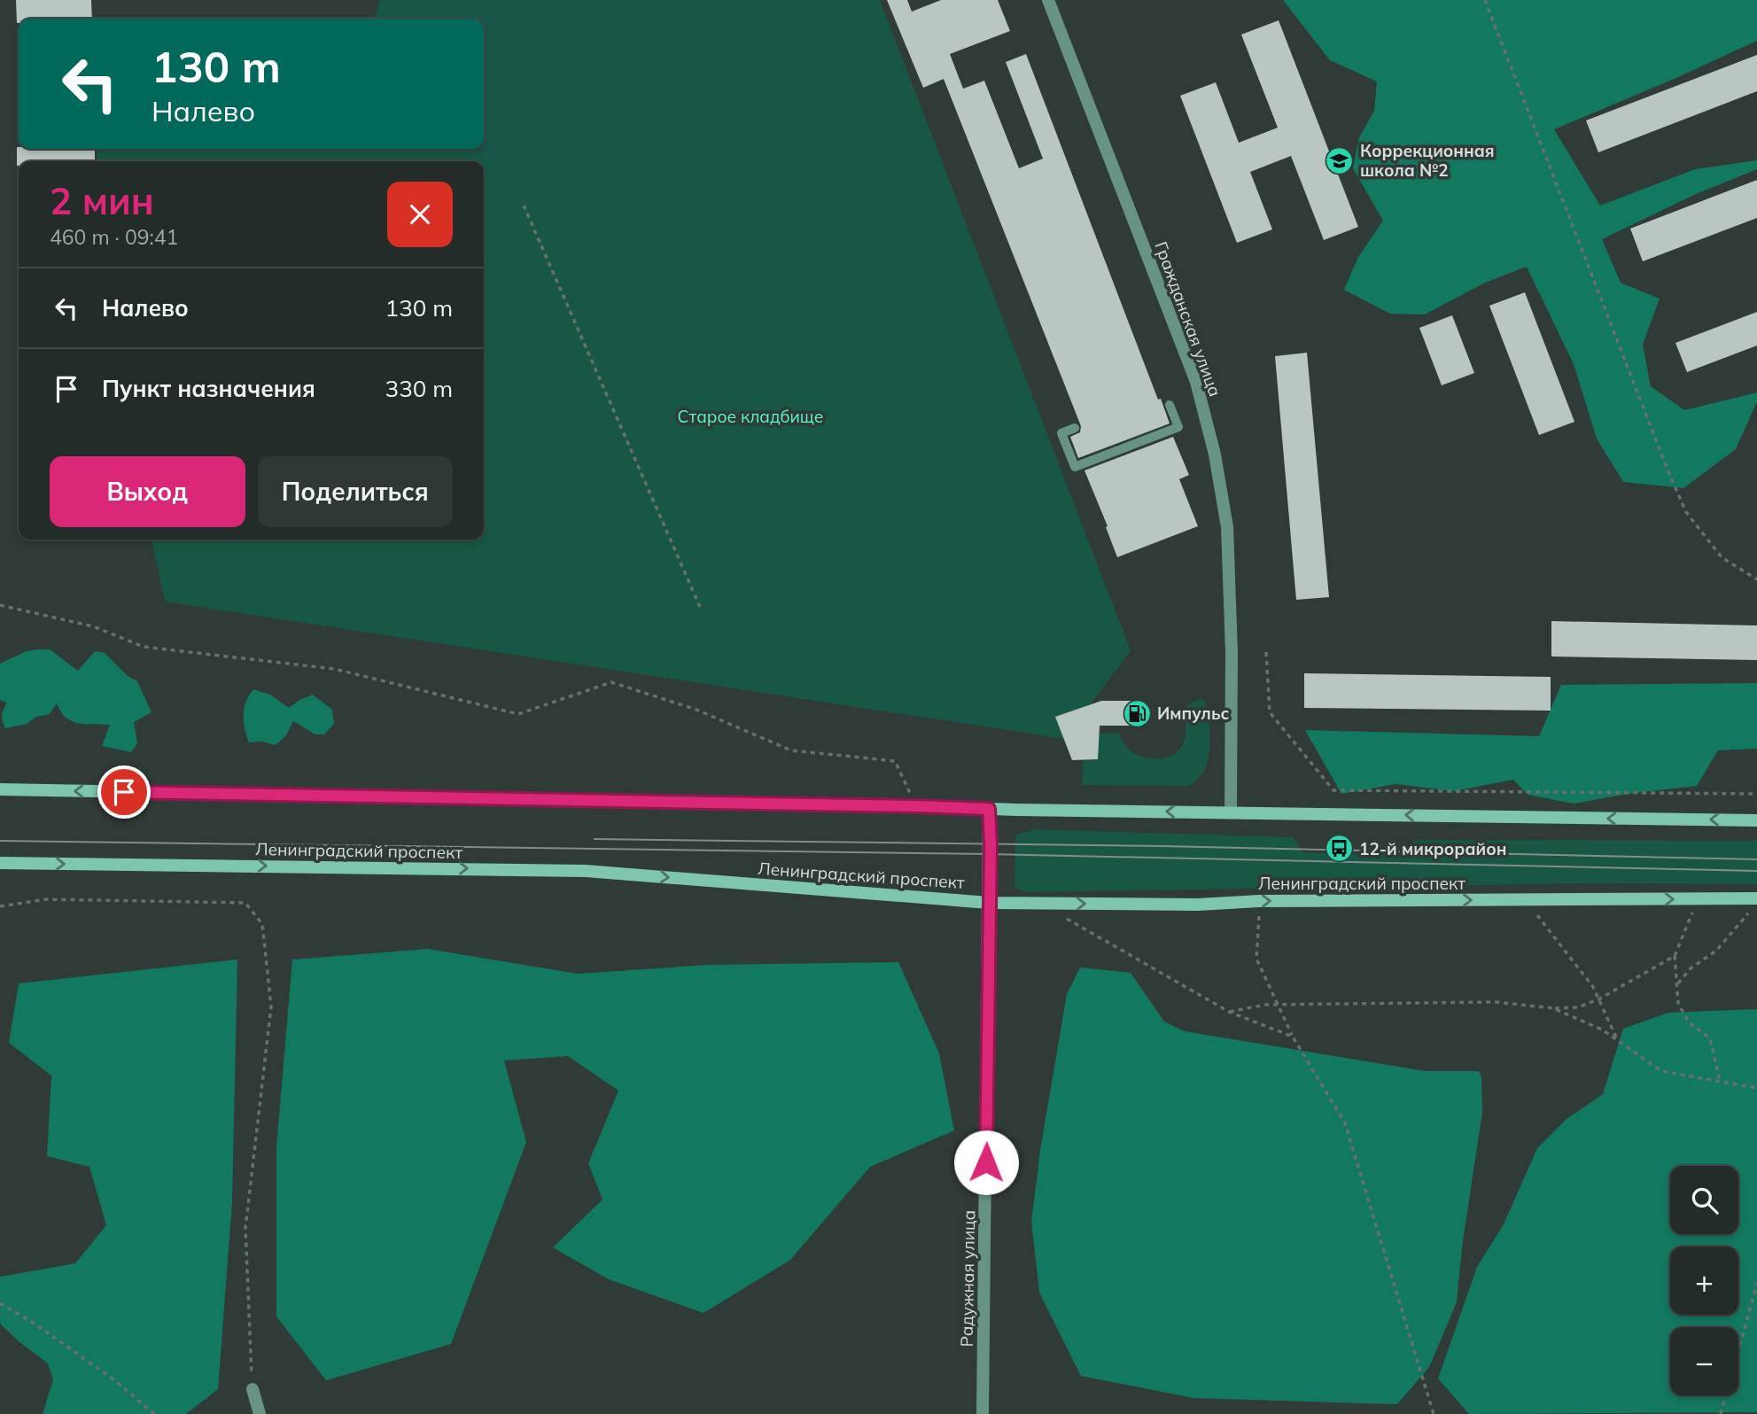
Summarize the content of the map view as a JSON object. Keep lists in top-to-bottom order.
{
  "streets": {
    "main road": ["Ленинградский проспект"],
    "street": ["Гражданская улица", "Радужная улица"]
  },
  "crossings": [
    ["Ленинградский проспект", "Радужная улица"]
  ],
  "parks": ["Старое кладбище"],
  "places": {
    "school or university": ["Коррекционная школа №2"],
    "fuel station": ["Импульс"],
    "bus stop": ["12-й микрорайон"]
  },
  "page": {
    "turn": ["130 m", "Налево"],
    "heading": ["2 мин", "460 m · 09:41"],
    "list": [
      {
        "name": "Налево",
        "value": "130 m"
      },
      {
        "name": "Пункт назначения",
        "value": "330 m"
      }
    ],
    "buttons": ["Выход", "Поделиться"],
    "map_buttons": ["+", "−"]
  }
}
